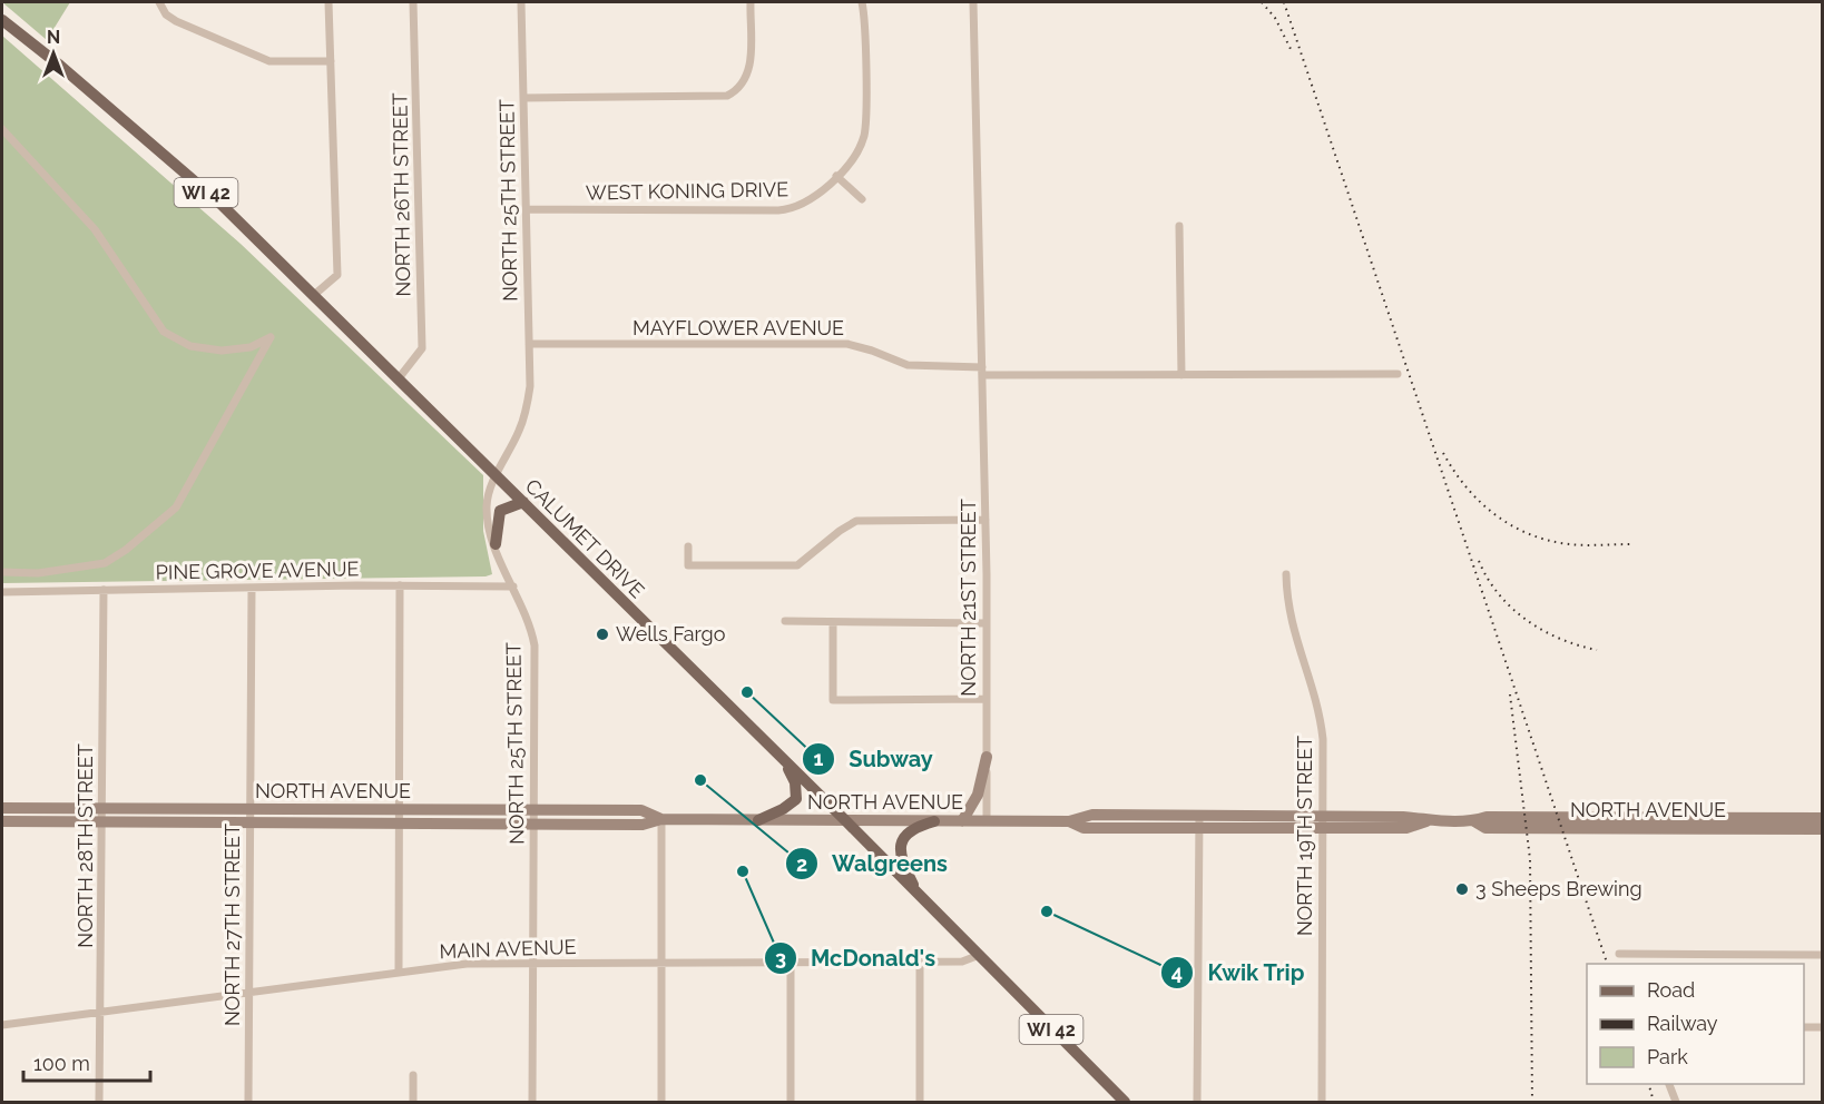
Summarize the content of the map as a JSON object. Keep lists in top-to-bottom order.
{
  "streets": {
    "main road": ["WI 42", "CALUMET DRIVE", "NORTH AVENUE"],
    "street": [
      "WEST KONING DRIVE",
      "NORTH 26TH STREET",
      "NORTH 25TH STREET",
      "MAYFLOWER AVENUE",
      "PINE GROVE AVENUE",
      "NORTH 21ST STREET",
      "NORTH 19TH STREET",
      "NORTH 28TH STREET",
      "NORTH 27TH STREET",
      "MAIN AVENUE"
    ]
  },
  "crossings": [
    ["WEST KONING DRIVE", "NORTH 25TH STREET"],
    ["NORTH 26TH STREET", "CALUMET DRIVE"],
    ["NORTH 25TH STREET", "MAYFLOWER AVENUE"],
    ["NORTH 25TH STREET", "CALUMET DRIVE"],
    ["NORTH 25TH STREET", "PINE GROVE AVENUE"],
    ["NORTH 25TH STREET", "NORTH AVENUE"],
    ["NORTH 25TH STREET", "MAIN AVENUE"],
    ["MAYFLOWER AVENUE", "NORTH 21ST STREET"],
    ["CALUMET DRIVE", "NORTH AVENUE"],
    ["CALUMET DRIVE", "MAIN AVENUE"],
    ["PINE GROVE AVENUE", "NORTH 28TH STREET"],
    ["PINE GROVE AVENUE", "NORTH 27TH STREET"],
    ["NORTH 21ST STREET", "NORTH AVENUE"],
    ["NORTH AVENUE", "NORTH 19TH STREET"],
    ["NORTH AVENUE", "NORTH 28TH STREET"],
    ["NORTH AVENUE", "NORTH 27TH STREET"],
    ["NORTH 28TH STREET", "MAIN AVENUE"],
    ["NORTH 27TH STREET", "MAIN AVENUE"]
  ],
  "places": [
    "Wells Fargo",
    "Subway",
    "Walgreens",
    "McDonald's",
    "3 Sheeps Brewing",
    "Kwik Trip"
  ],
  "legend": ["Road", "Railway", "Park"],
  "scale_bar": "100 m",
  "north": "top"
}
